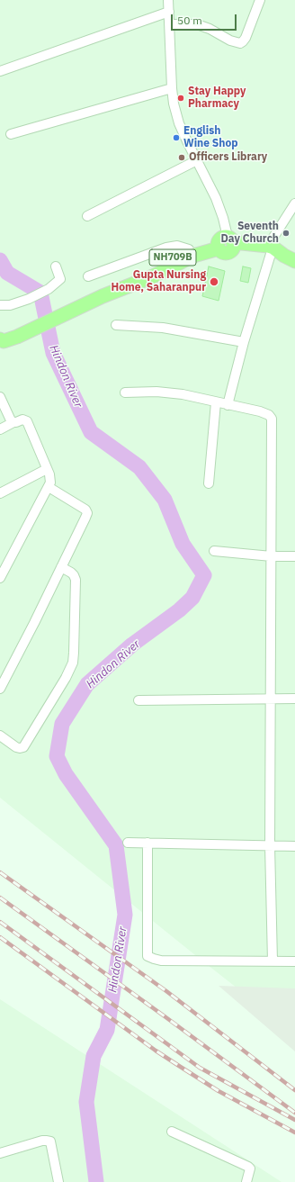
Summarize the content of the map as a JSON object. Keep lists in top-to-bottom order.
{
  "streets": {
    "highway": ["NH709B"]
  },
  "water": ["Hindon River"],
  "places": [
    "Stay Happy Pharmacy",
    "English Wine Shop",
    "Officers Library",
    "Seventh Day Church",
    "Gupta Nursing Home, Saharanpur"
  ],
  "scale_bar": "50 m"
}
